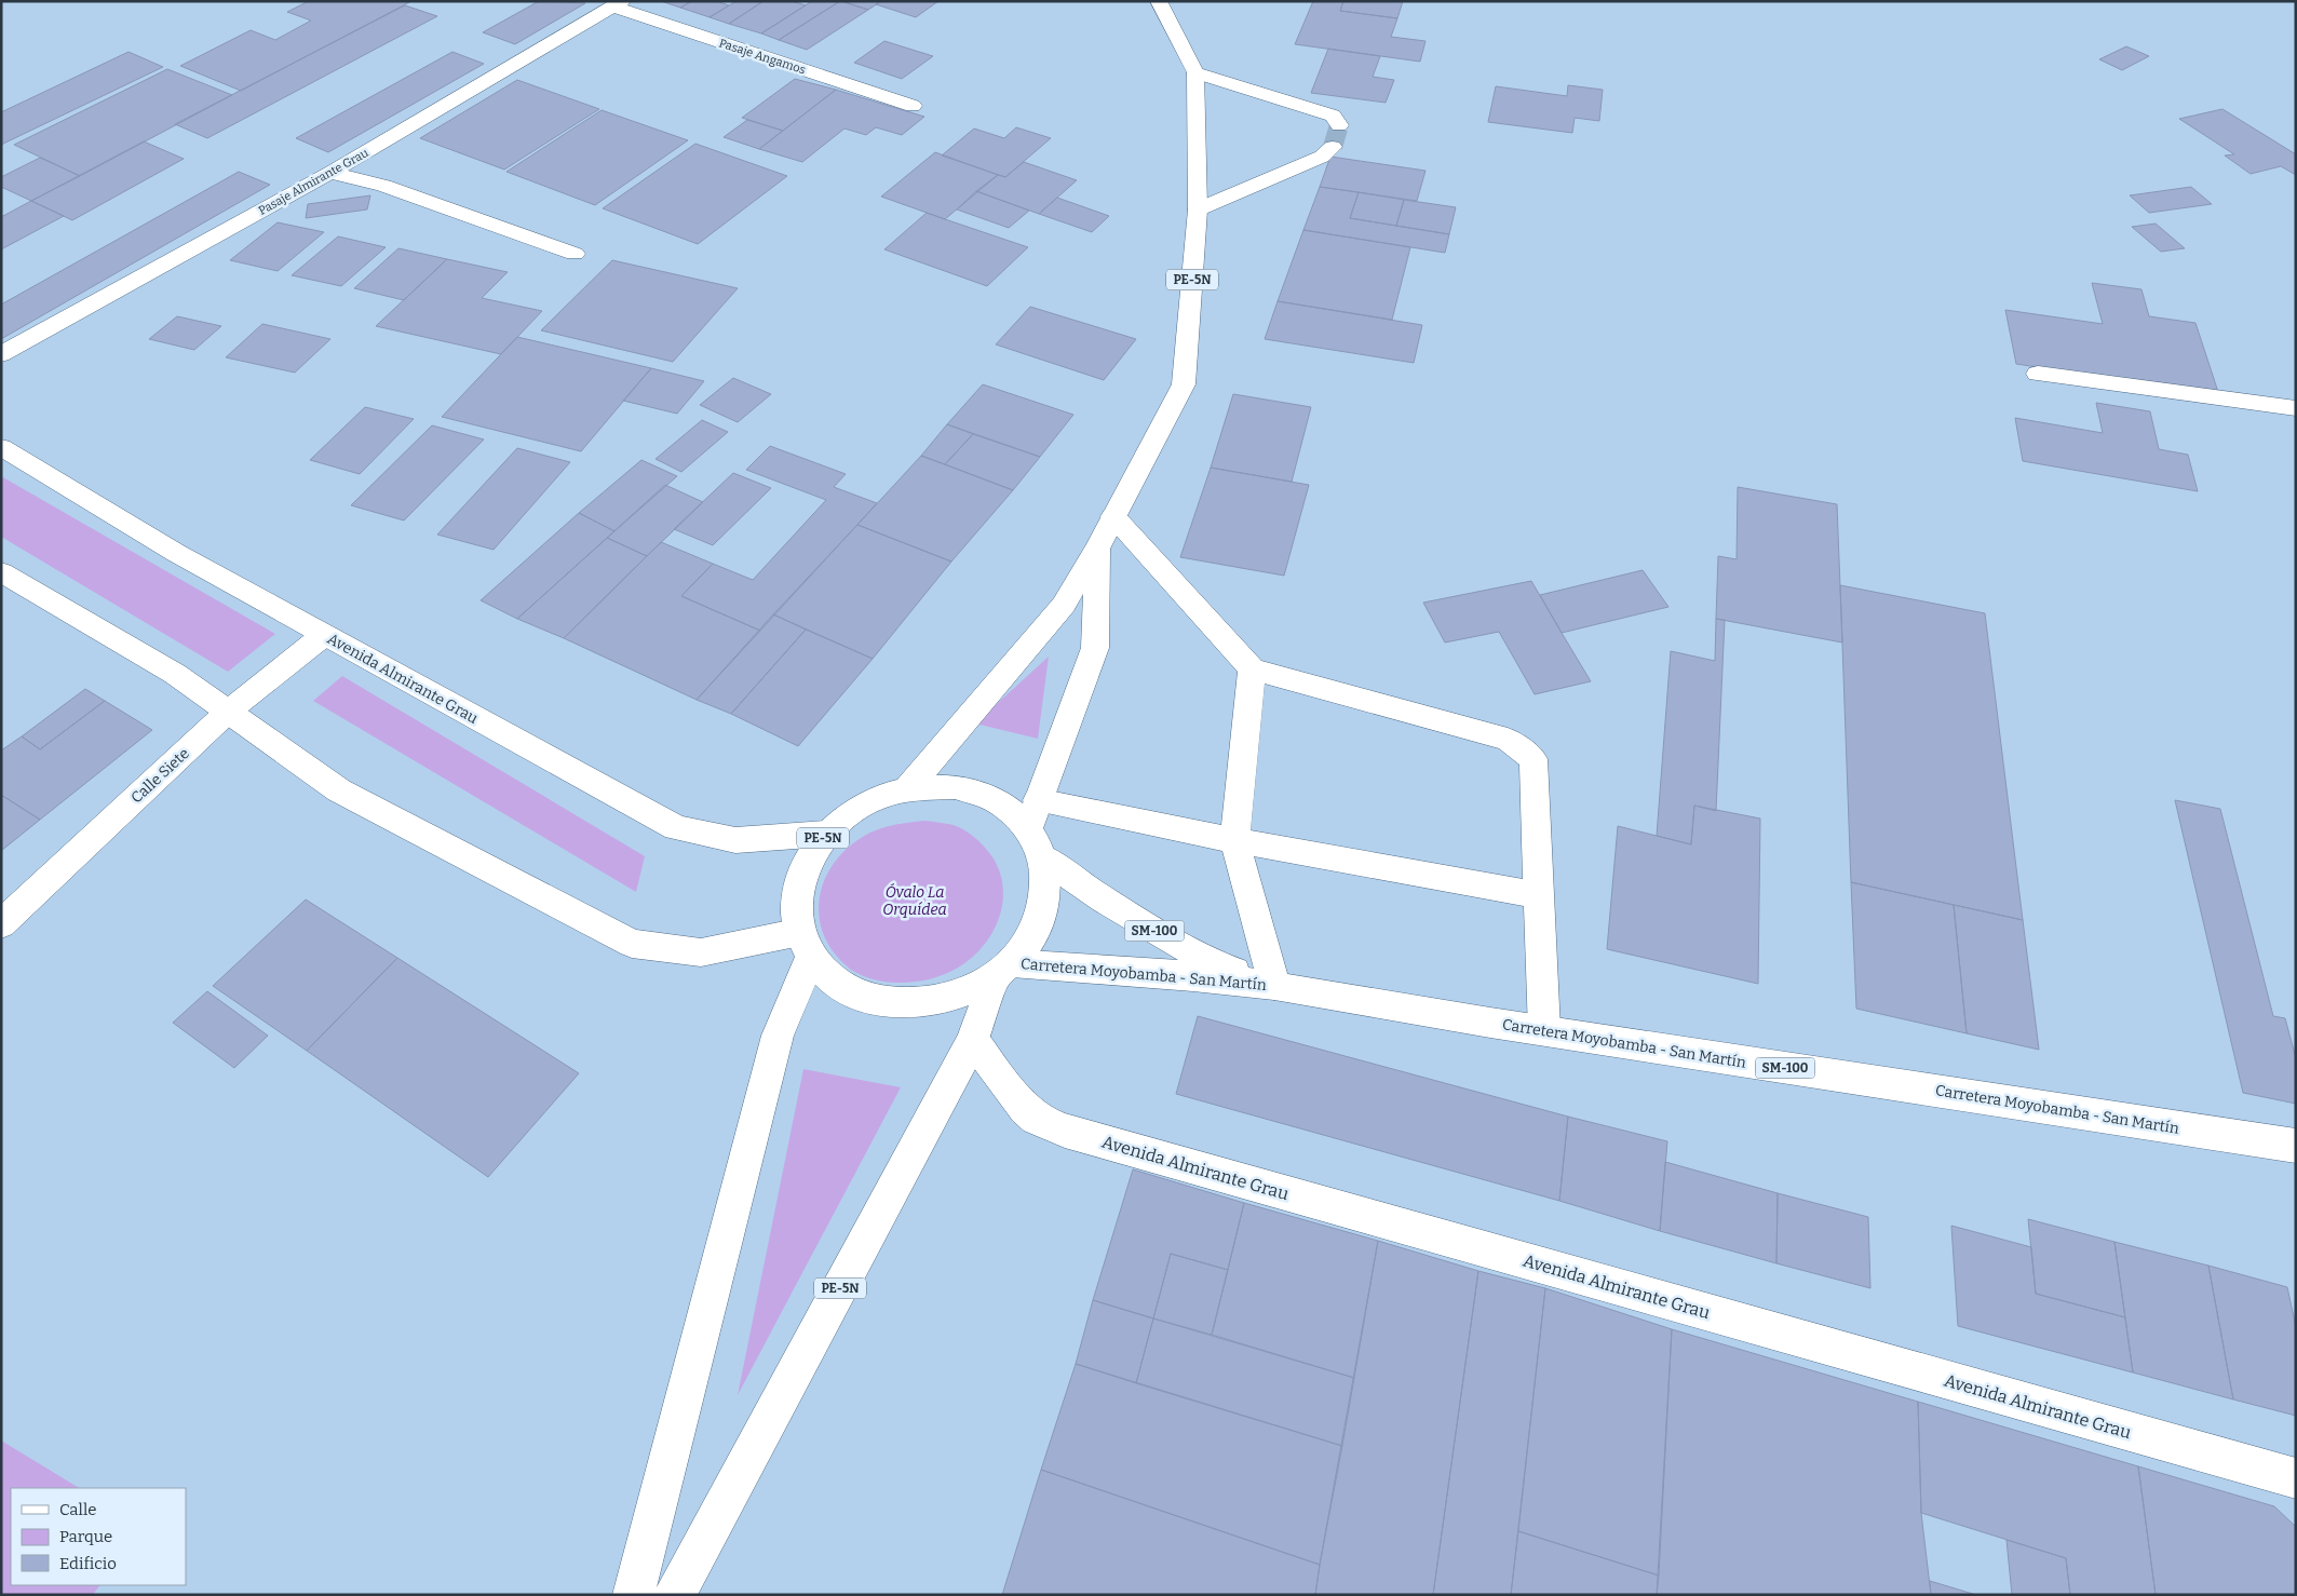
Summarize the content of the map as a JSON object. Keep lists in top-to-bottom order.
{
  "streets": {
    "main road": [
      "Pasaje Angamos",
      "Pasaje Almirante Grau",
      "PE-5N",
      "Avenida Almirante Grau",
      "Calle Siete",
      "SM-100",
      "Carretera Moyobamba - San Martín"
    ]
  },
  "crossings": [
    ["Pasaje Angamos", "Pasaje Almirante Grau"],
    ["PE-5N", "Avenida Almirante Grau"],
    ["PE-5N", "Carretera Moyobamba - San Martín"],
    ["Avenida Almirante Grau", "Calle Siete"]
  ],
  "parks": ["Óvalo La Orquídea"],
  "legend": ["Calle", "Parque", "Edificio"]
}
